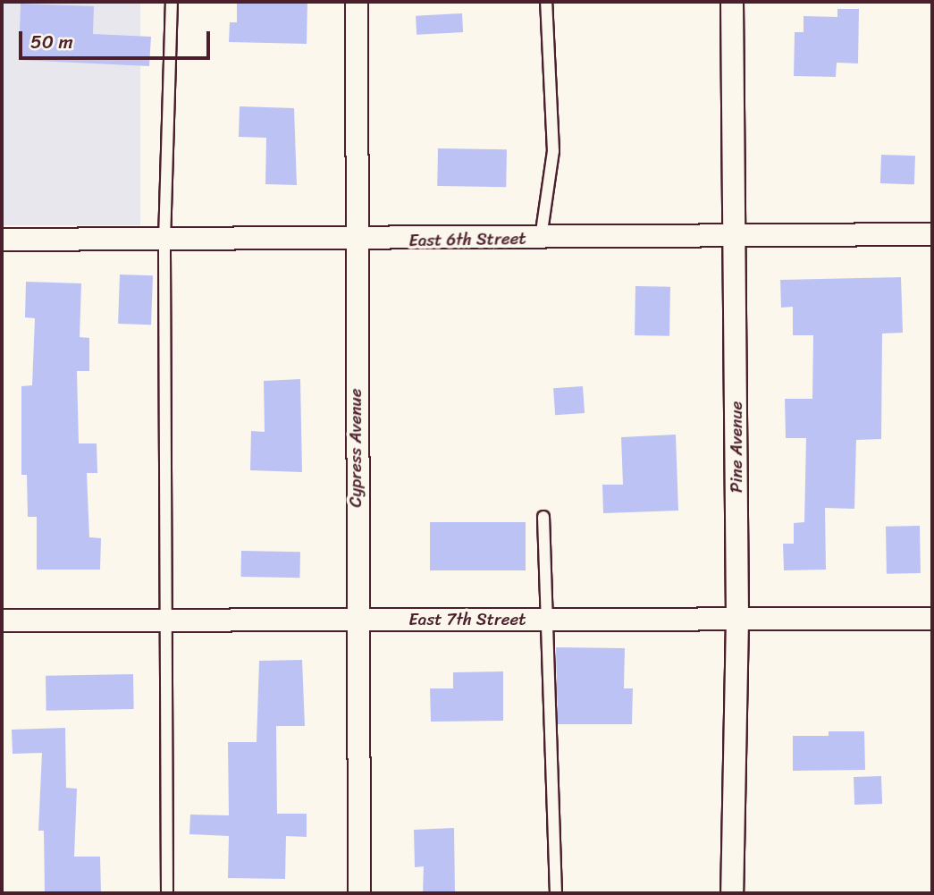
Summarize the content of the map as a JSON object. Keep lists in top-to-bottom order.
{
  "streets": {
    "street": [
      "East 6th Street",
      "Pine Avenue",
      "Cypress Avenue",
      "East 7th Street"
    ]
  },
  "crossings": [
    ["East 6th Street", "Pine Avenue"],
    ["East 6th Street", "Cypress Avenue"],
    ["Pine Avenue", "East 7th Street"],
    ["Cypress Avenue", "East 7th Street"]
  ],
  "scale_bar": "50 m"
}
